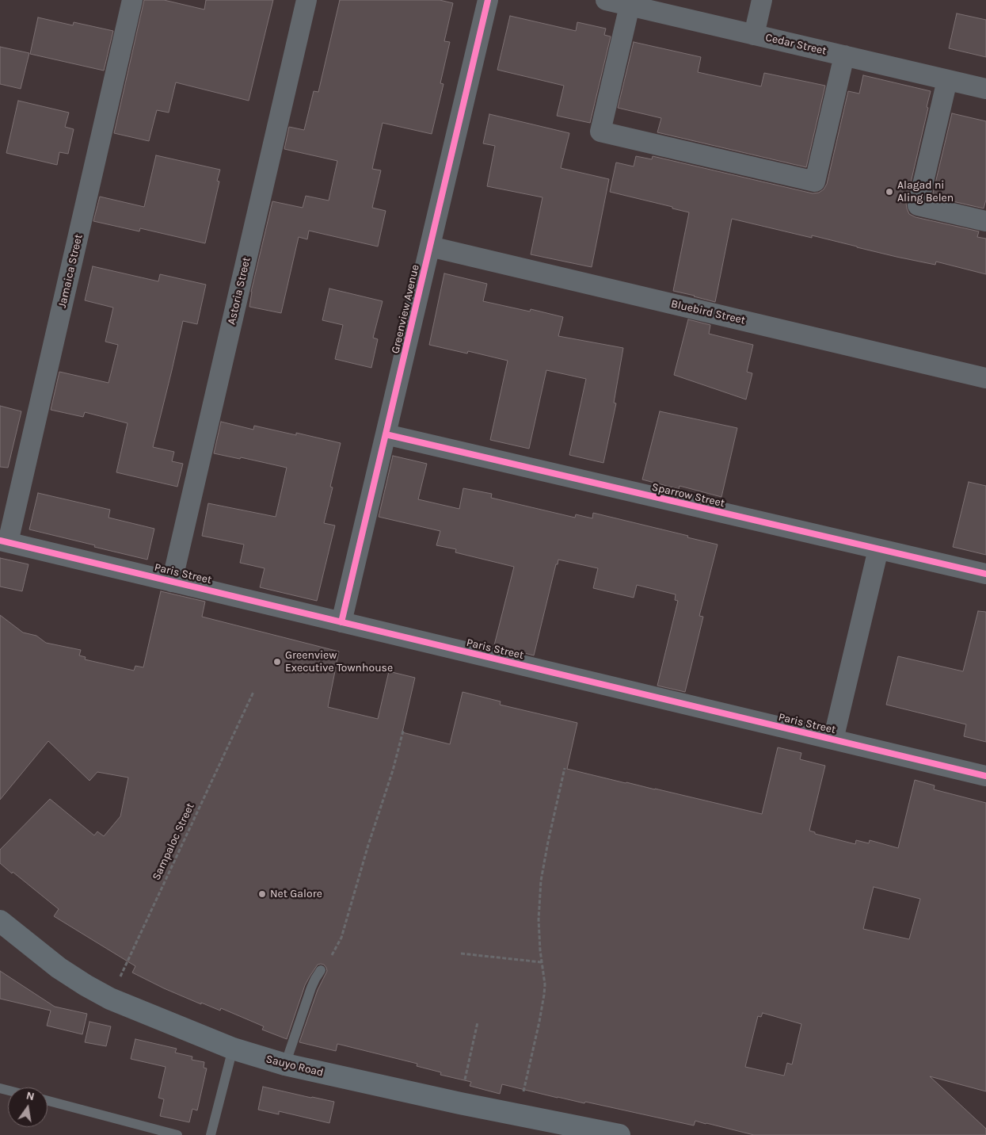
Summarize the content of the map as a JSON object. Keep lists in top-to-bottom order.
{
  "streets": {
    "main road": ["Sauyo Road"],
    "street": [
      "Cedar Street",
      "Jamaica Street",
      "Astoria Street",
      "Greenview Avenue",
      "Bluebird Street",
      "Sparrow Street",
      "Paris Street"
    ],
    "path": ["Sampaloc Street"]
  },
  "crossings": [
    ["Jamaica Street", "Paris Street"],
    ["Astoria Street", "Paris Street"],
    ["Greenview Avenue", "Bluebird Street"],
    ["Greenview Avenue", "Sparrow Street"],
    ["Greenview Avenue", "Paris Street"],
    ["Sampaloc Street", "Sauyo Road"]
  ],
  "places": ["Alagad ni Aling Belen", "Greenview Executive Townhouse", "Net Galore"],
  "north": "top"
}
